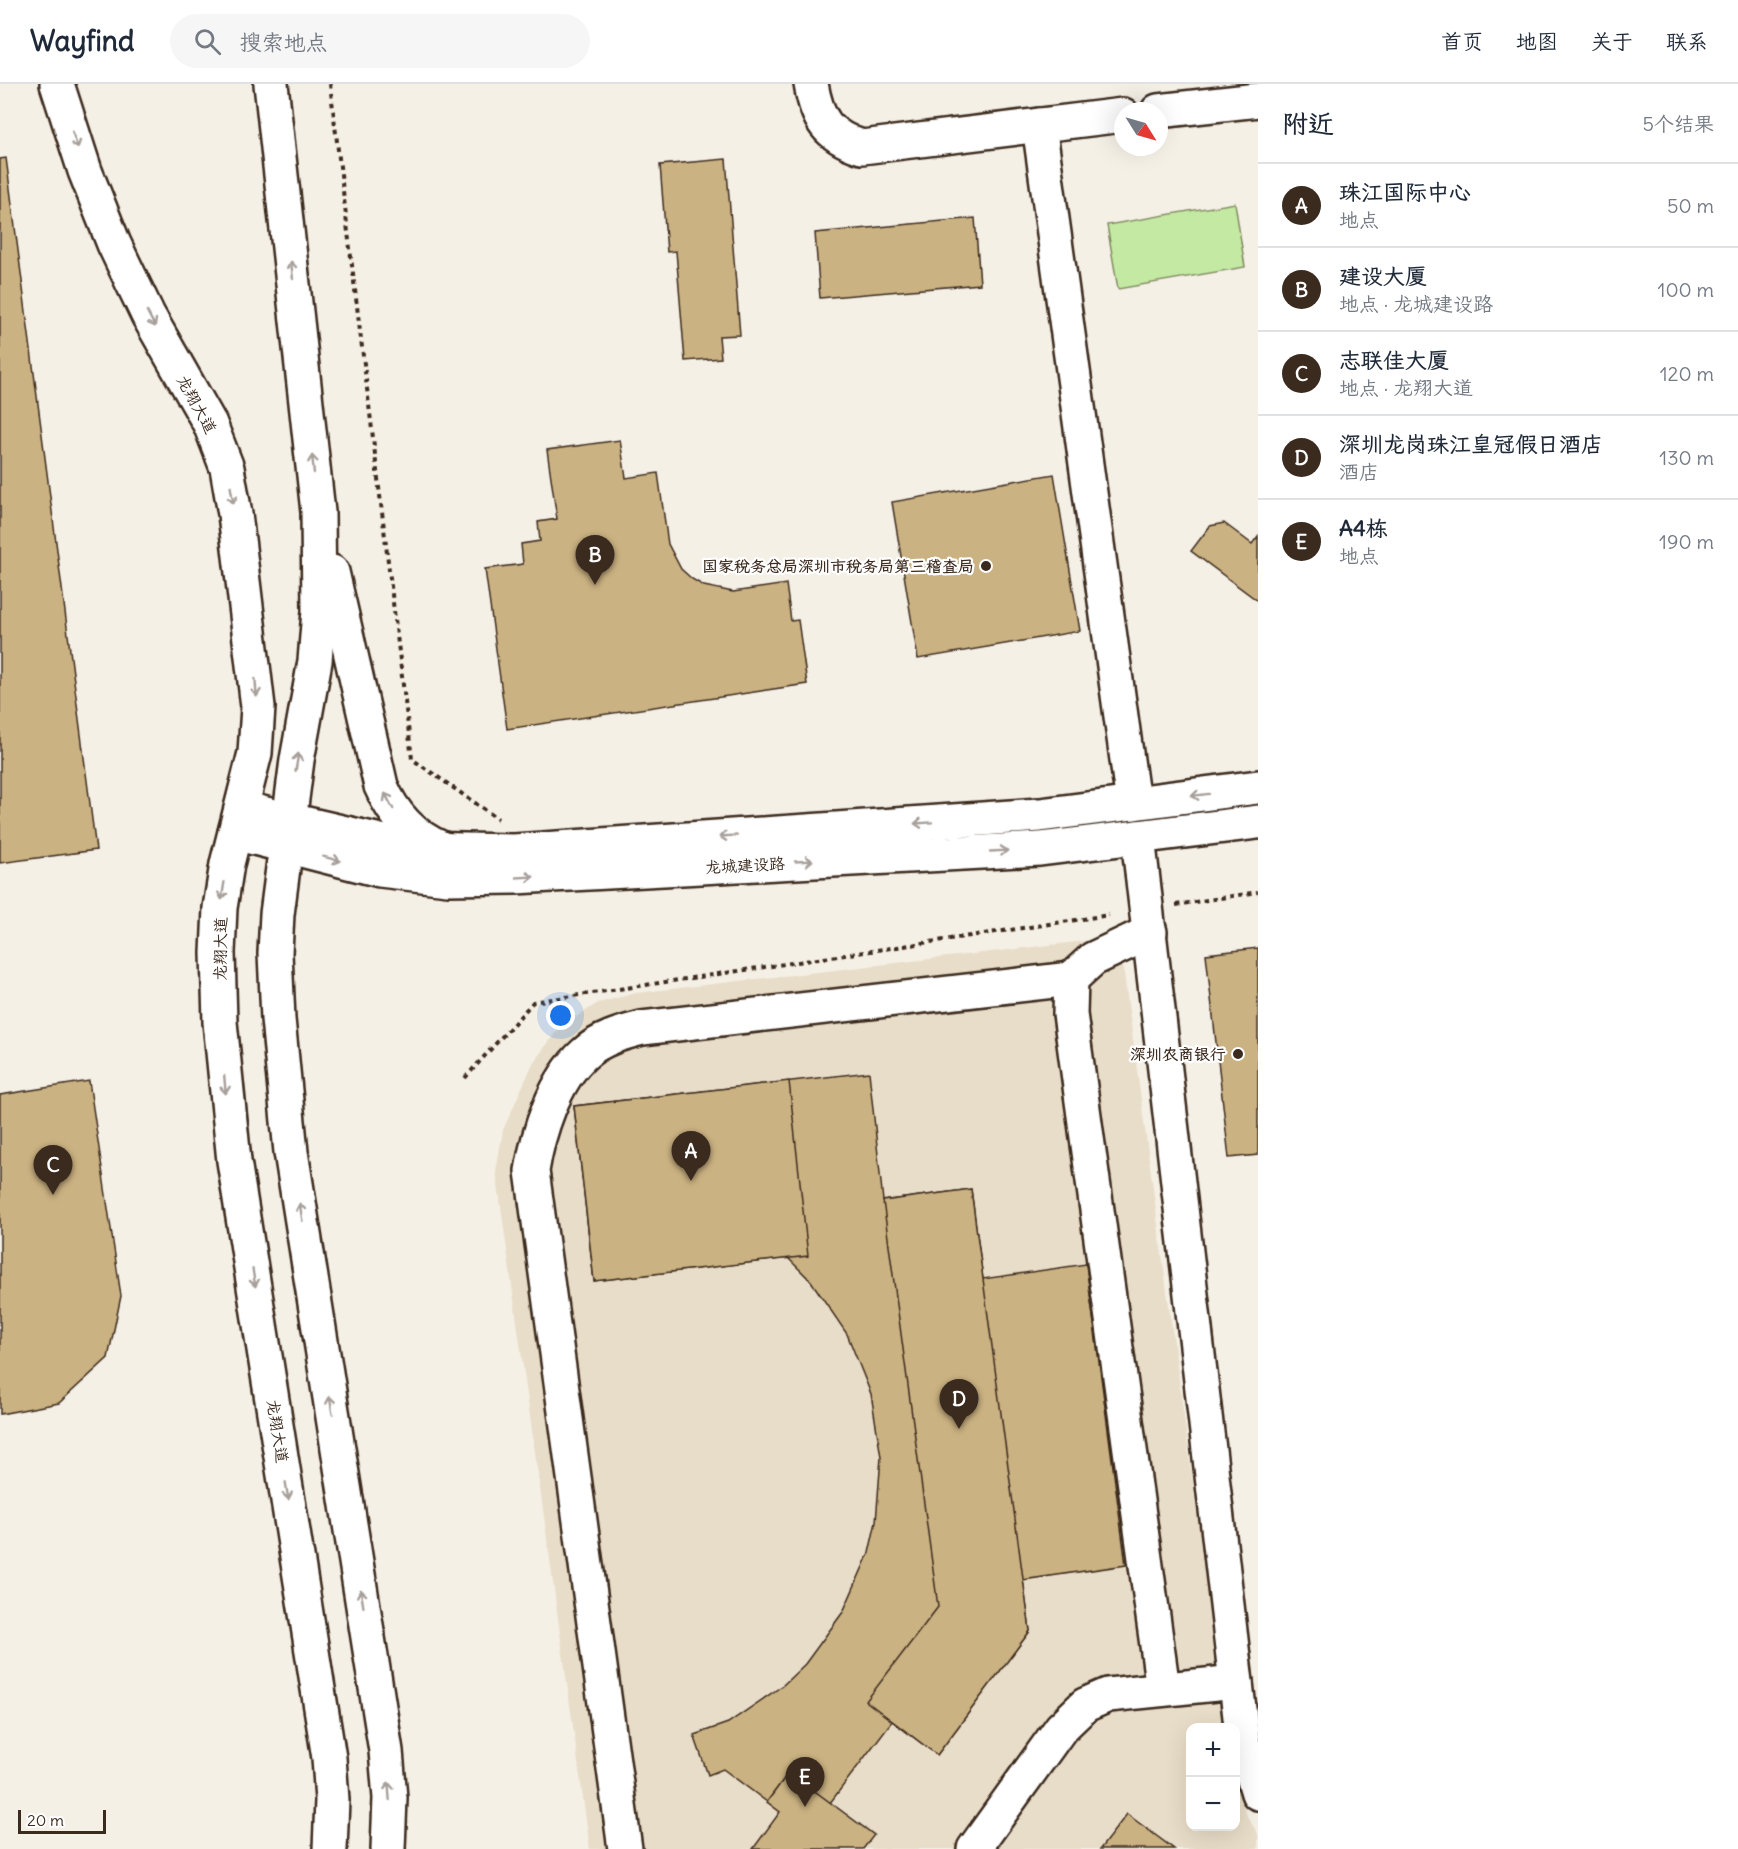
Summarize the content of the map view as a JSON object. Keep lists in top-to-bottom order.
{
  "streets": {
    "main road": ["龙翔大道", "龙城建设路"]
  },
  "crossings": [
    ["龙翔大道", "龙城建设路"]
  ],
  "places": ["国家税务总局深圳市税务局第三稽查局", "深圳农商银行"],
  "scale_bar": "20 m",
  "north": "bottom right",
  "page": {
    "header": "Wayfind",
    "search": "搜索地点",
    "nav": [
      "首页",
      "地图",
      "关于",
      "联系"
    ],
    "heading": ["附近", "5个结果"],
    "list": [
      {
        "mark": "A",
        "name": "珠江国际中心",
        "note": "地点",
        "value": "50 m"
      },
      {
        "mark": "B",
        "name": "建设大厦",
        "note": "地点 · 龙城建设路",
        "value": "100 m"
      },
      {
        "mark": "C",
        "name": "志联佳大厦",
        "note": "地点 · 龙翔大道",
        "value": "120 m"
      },
      {
        "mark": "D",
        "name": "深圳龙岗珠江皇冠假日酒店",
        "note": "酒店",
        "value": "130 m"
      },
      {
        "mark": "E",
        "name": "A4栋",
        "note": "地点",
        "value": "190 m"
      }
    ],
    "pins": [
      "B",
      "A",
      "C",
      "D",
      "E"
    ],
    "map_buttons": ["+", "−"],
    "scale": "20 m"
  }
}
